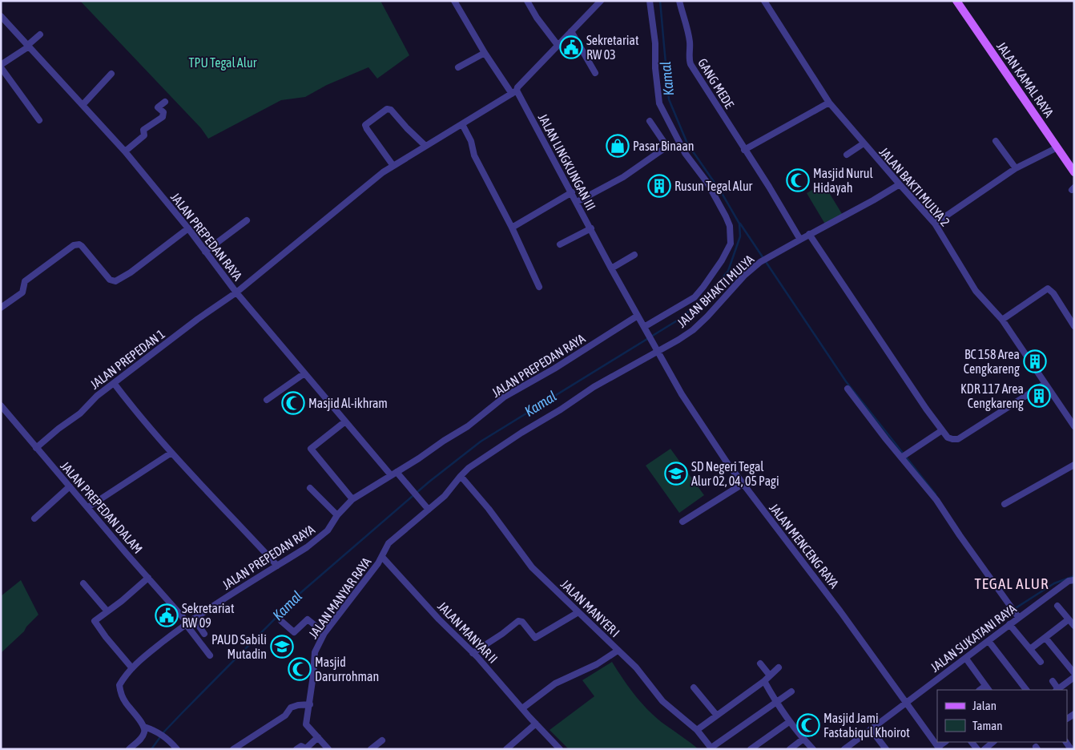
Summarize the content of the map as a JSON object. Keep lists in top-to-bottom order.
{
  "streets": {
    "main road": ["JALAN KAMAL RAYA"],
    "street": [
      "GANG MEDE",
      "JALAN LINGKUNGAN III",
      "JALAN BAKTI MULYA 2",
      "JALAN PREPEDAN RAYA",
      "JALAN BHAKTI MULYA",
      "JALAN PREPEDAN 1",
      "JALAN PREPEDAN DALAM",
      "JALAN MENCENG RAYA",
      "JALAN MANYAR RAYA",
      "JALAN MANYER I",
      "JALAN MANYAR II",
      "JALAN SUKATANI RAYA"
    ]
  },
  "crossings": [
    ["GANG MEDE", "JALAN BHAKTI MULYA"],
    ["JALAN LINGKUNGAN III", "JALAN PREPEDAN RAYA"],
    ["JALAN LINGKUNGAN III", "JALAN BHAKTI MULYA"],
    ["JALAN LINGKUNGAN III", "JALAN PREPEDAN 1"],
    ["JALAN LINGKUNGAN III", "JALAN MENCENG RAYA"],
    ["JALAN LINGKUNGAN III", "JALAN MANYAR RAYA"],
    ["JALAN BAKTI MULYA 2", "JALAN BHAKTI MULYA"],
    ["JALAN PREPEDAN RAYA", "JALAN PREPEDAN 1"],
    ["JALAN PREPEDAN RAYA", "JALAN PREPEDAN DALAM"],
    ["JALAN BHAKTI MULYA", "JALAN MENCENG RAYA"],
    ["JALAN BHAKTI MULYA", "JALAN MANYAR RAYA"],
    ["JALAN PREPEDAN 1", "JALAN PREPEDAN DALAM"],
    ["JALAN MENCENG RAYA", "JALAN MANYAR RAYA"],
    ["JALAN MENCENG RAYA", "JALAN SUKATANI RAYA"],
    ["JALAN MANYAR RAYA", "JALAN MANYER I"],
    ["JALAN MANYAR RAYA", "JALAN MANYAR II"]
  ],
  "districts": ["TEGAL ALUR"],
  "water": ["Kamal"],
  "parks": ["TPU Tegal Alur"],
  "places": {
    "public building": ["Sekretariat RW 03", "Sekretariat RW 09"],
    "shop": ["Pasar Binaan"],
    "mosque": [
      "Masjid Nurul Hidayah",
      "Masjid Al-ikhram",
      "Masjid Darurrohman",
      "Masjid Jami Fastabiqul Khoirot"
    ],
    "building": ["Rusun Tegal Alur", "BC 158 Area Cengkareng", "KDR 117 Area Cengkareng"],
    "school or university": ["SD Negeri Tegal Alur 02, 04, 05 Pagi", "PAUD Sabili Mutadin"]
  },
  "legend": ["Jalan", "Taman"]
}
